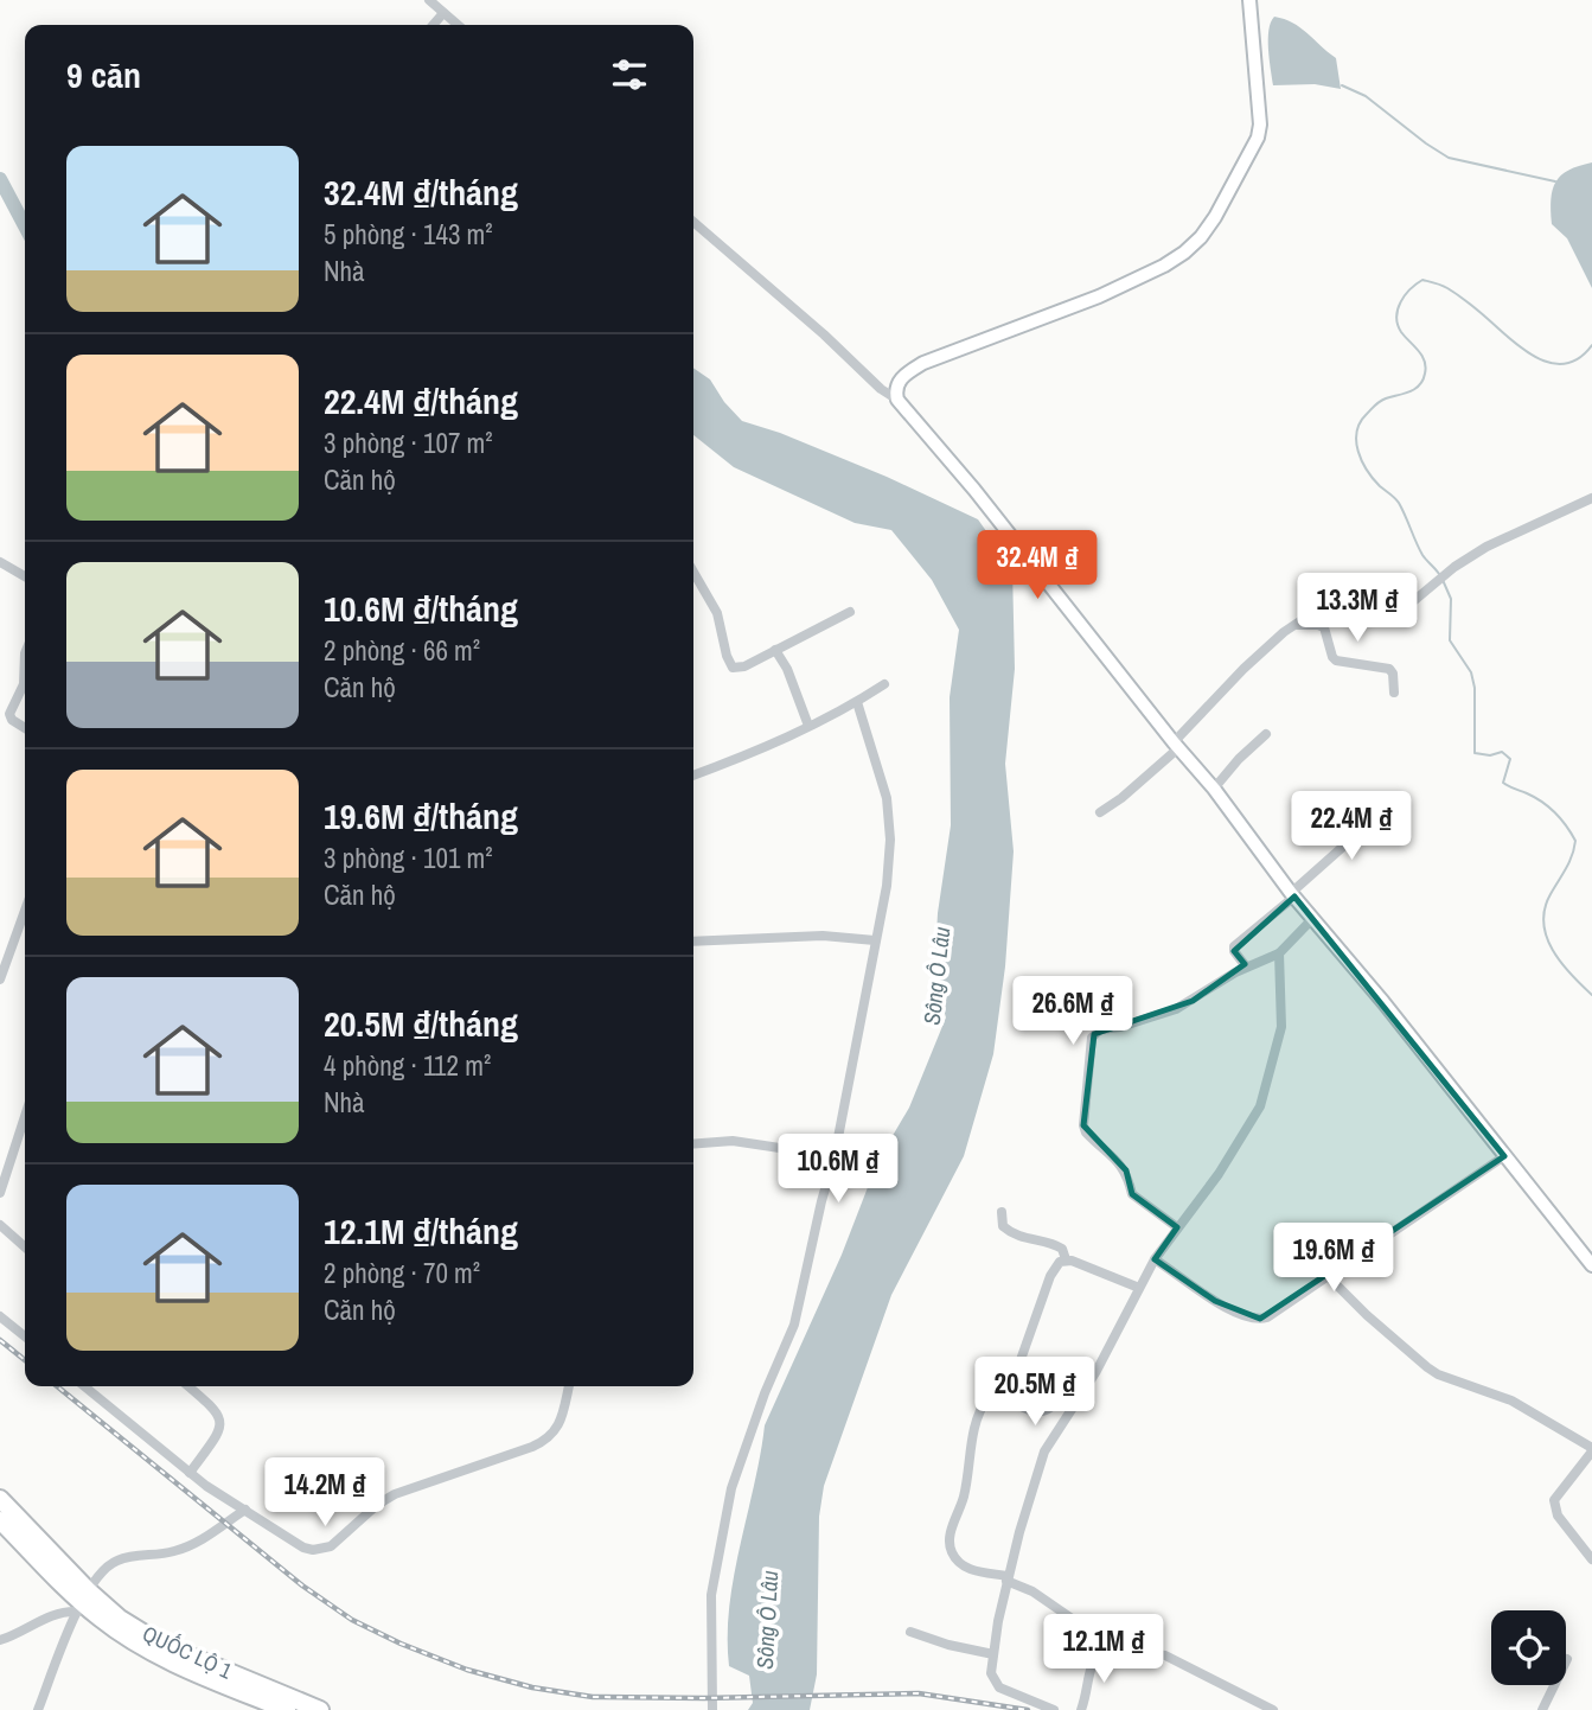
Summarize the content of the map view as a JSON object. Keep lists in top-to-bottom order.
{
  "streets": {
    "highway": ["QUỐC LỘ 1"]
  },
  "water": ["Sông Ô Lâu"],
  "page": {
    "heading": "9 căn",
    "list": [
      {
        "name": "32.4M ₫/tháng",
        "note": "5 phòng · 143 m² · Nhà"
      },
      {
        "name": "22.4M ₫/tháng",
        "note": "3 phòng · 107 m² · Căn hộ"
      },
      {
        "name": "10.6M ₫/tháng",
        "note": "2 phòng · 66 m² · Căn hộ"
      },
      {
        "name": "19.6M ₫/tháng",
        "note": "3 phòng · 101 m² · Căn hộ"
      },
      {
        "name": "20.5M ₫/tháng",
        "note": "4 phòng · 112 m² · Nhà"
      },
      {
        "name": "12.1M ₫/tháng",
        "note": "2 phòng · 70 m² · Căn hộ"
      }
    ],
    "price": [
      "32.4M ₫",
      "13.3M ₫",
      "22.4M ₫",
      "26.6M ₫",
      "10.6M ₫",
      "19.6M ₫",
      "20.5M ₫",
      "14.2M ₫",
      "12.1M ₫"
    ]
  }
}
